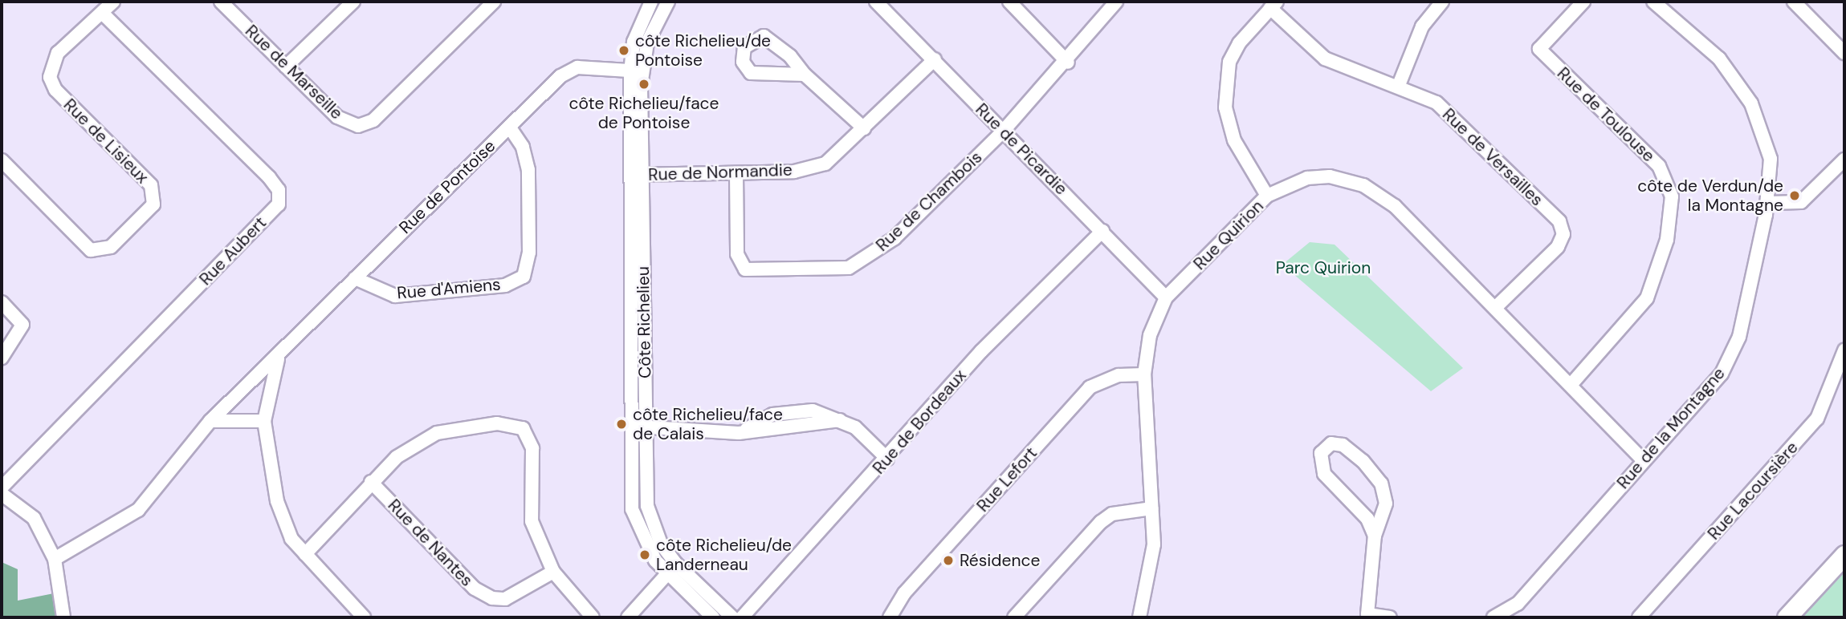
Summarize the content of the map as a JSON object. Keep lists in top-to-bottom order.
{
  "streets": {
    "street": [
      "Rue de Marseille",
      "Rue de Toulouse",
      "Rue de Lisieux",
      "Rue de Picardie",
      "Rue de Versailles",
      "Rue de Normandie",
      "Rue de Pontoise",
      "Rue de Chambois",
      "Rue Quirion",
      "Rue Aubert",
      "Rue d'Amiens",
      "Côte Richelieu",
      "Rue de Bordeaux",
      "Rue de la Montagne",
      "Rue Lefort",
      "Rue Lacoursière",
      "Rue de Nantes"
    ]
  },
  "crossings": [
    ["Rue de Toulouse", "Rue Quirion"],
    ["Rue de Lisieux", "Rue Aubert"],
    ["Rue de Picardie", "Rue de Normandie"],
    ["Rue de Picardie", "Rue de Chambois"],
    ["Rue de Picardie", "Rue Quirion"],
    ["Rue de Picardie", "Rue de Bordeaux"],
    ["Rue de Versailles", "Rue Quirion"],
    ["Rue de Normandie", "Rue de Chambois"],
    ["Rue de Normandie", "Côte Richelieu"],
    ["Rue de Pontoise", "Rue d'Amiens"],
    ["Rue de Pontoise", "Côte Richelieu"],
    ["Rue Quirion", "Rue de la Montagne"],
    ["Rue Quirion", "Rue Lefort"]
  ],
  "parks": ["Parc Quirion"],
  "places": [
    "côte Richelieu/de Pontoise",
    "côte Richelieu/face de Pontoise",
    "côte de Verdun/de la Montagne",
    "côte Richelieu/face de Calais",
    "côte Richelieu/de Landerneau",
    "Résidence"
  ]
}
